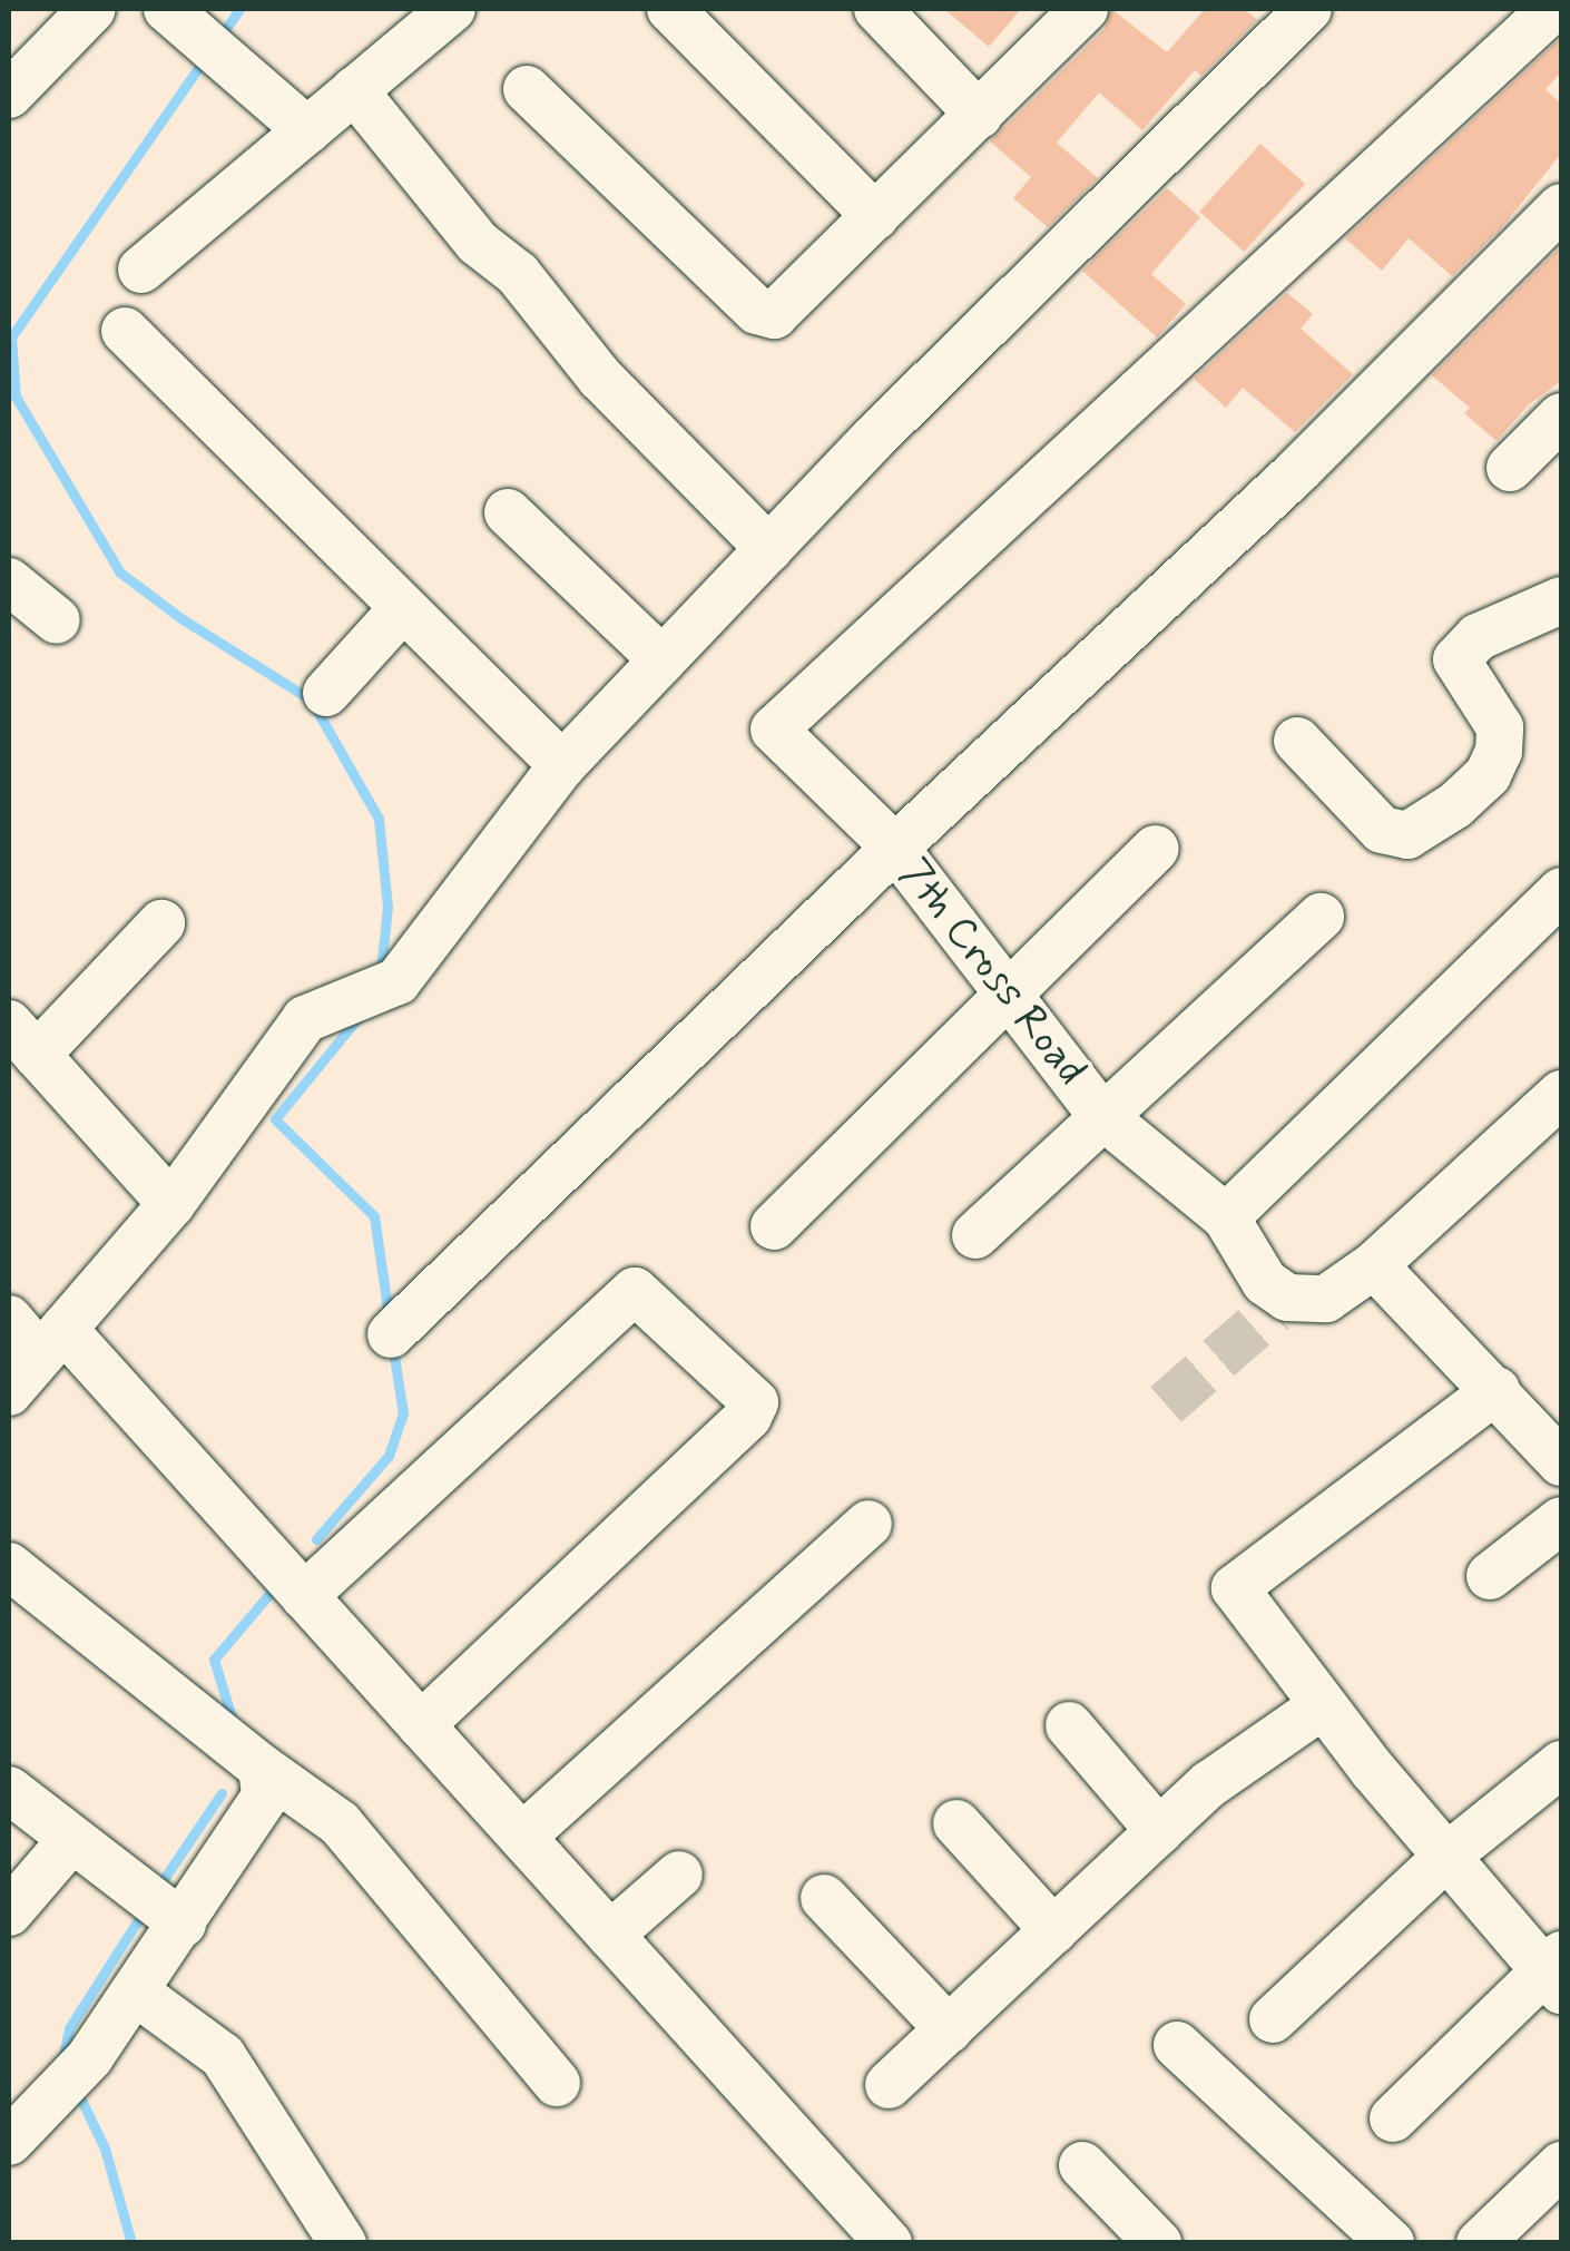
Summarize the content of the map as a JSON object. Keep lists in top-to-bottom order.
{
  "streets": {
    "street": ["7th Cross Road"]
  }
}
